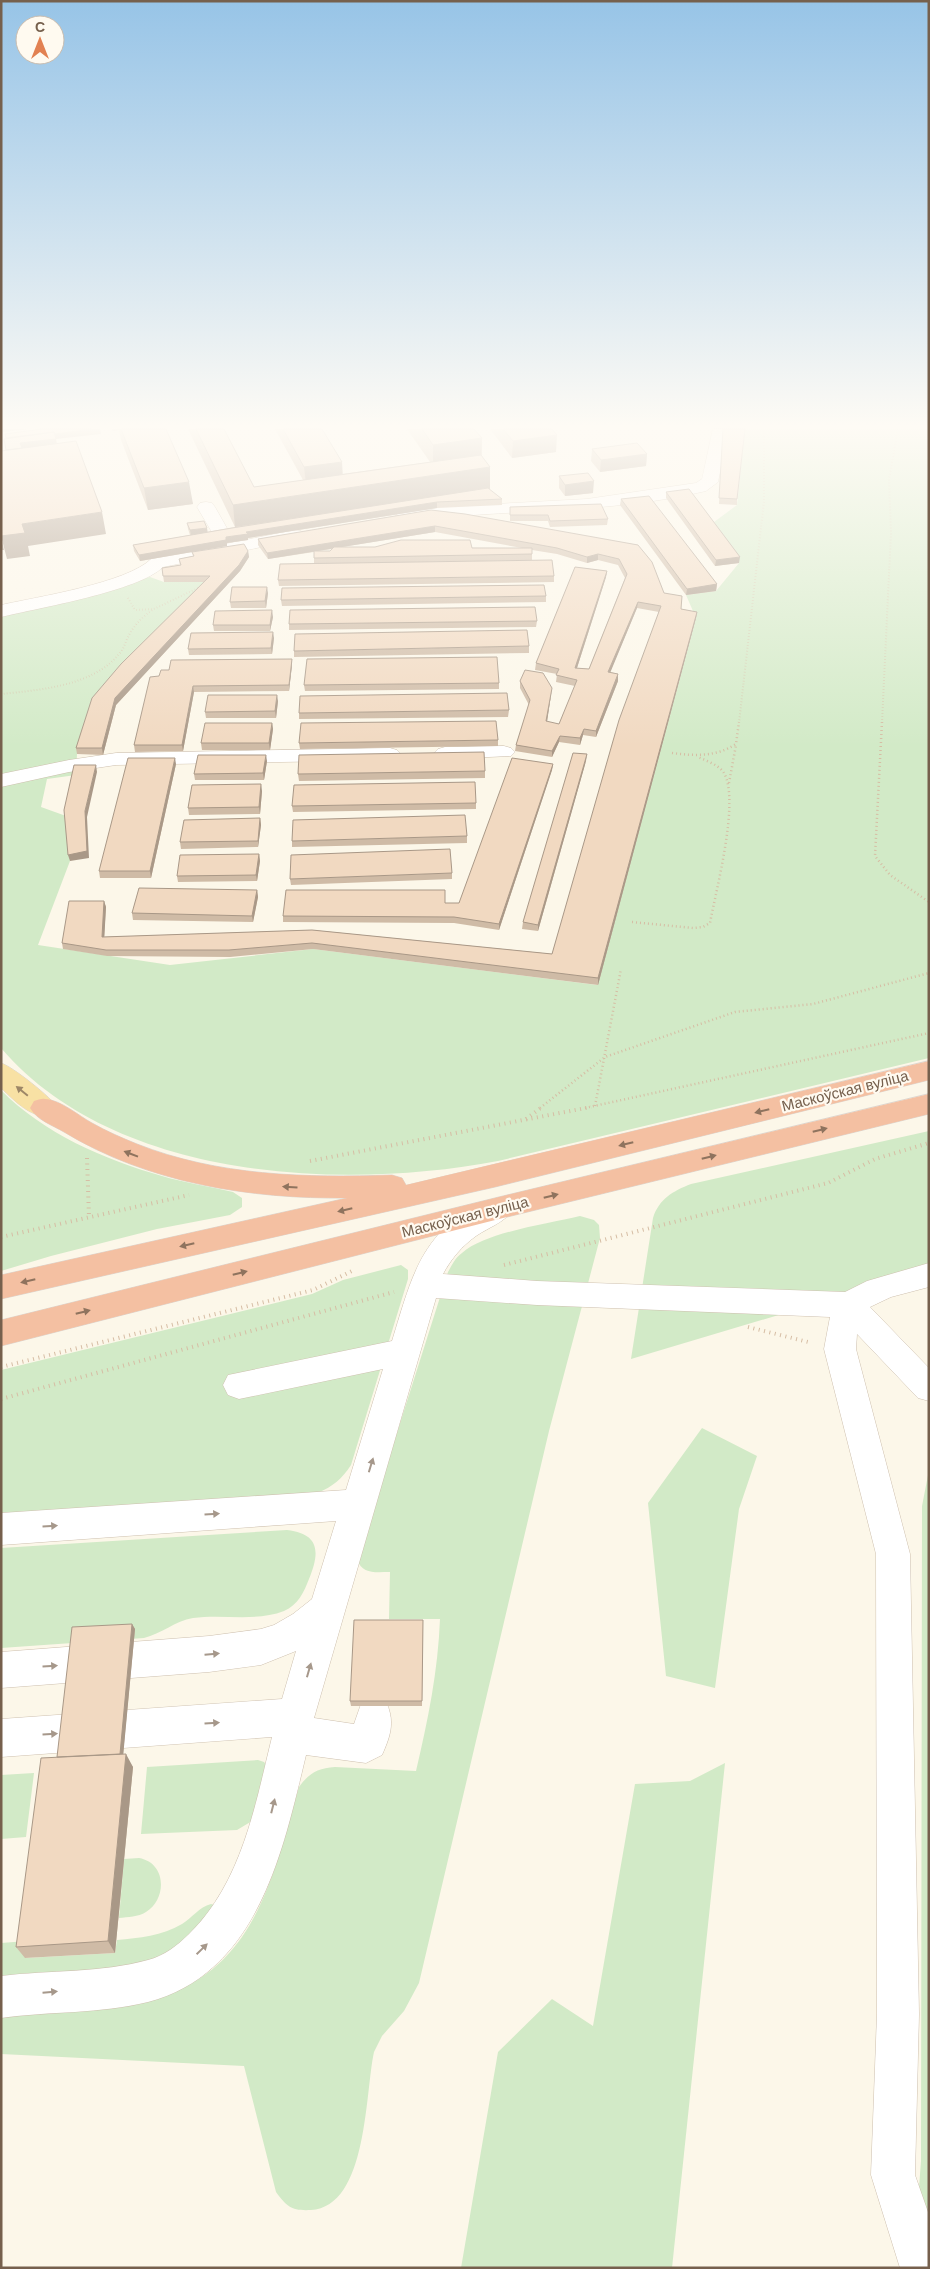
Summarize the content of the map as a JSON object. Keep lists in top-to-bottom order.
{
  "streets": {
    "highway": ["Маскоўская вуліца"]
  },
  "north": "top"
}
